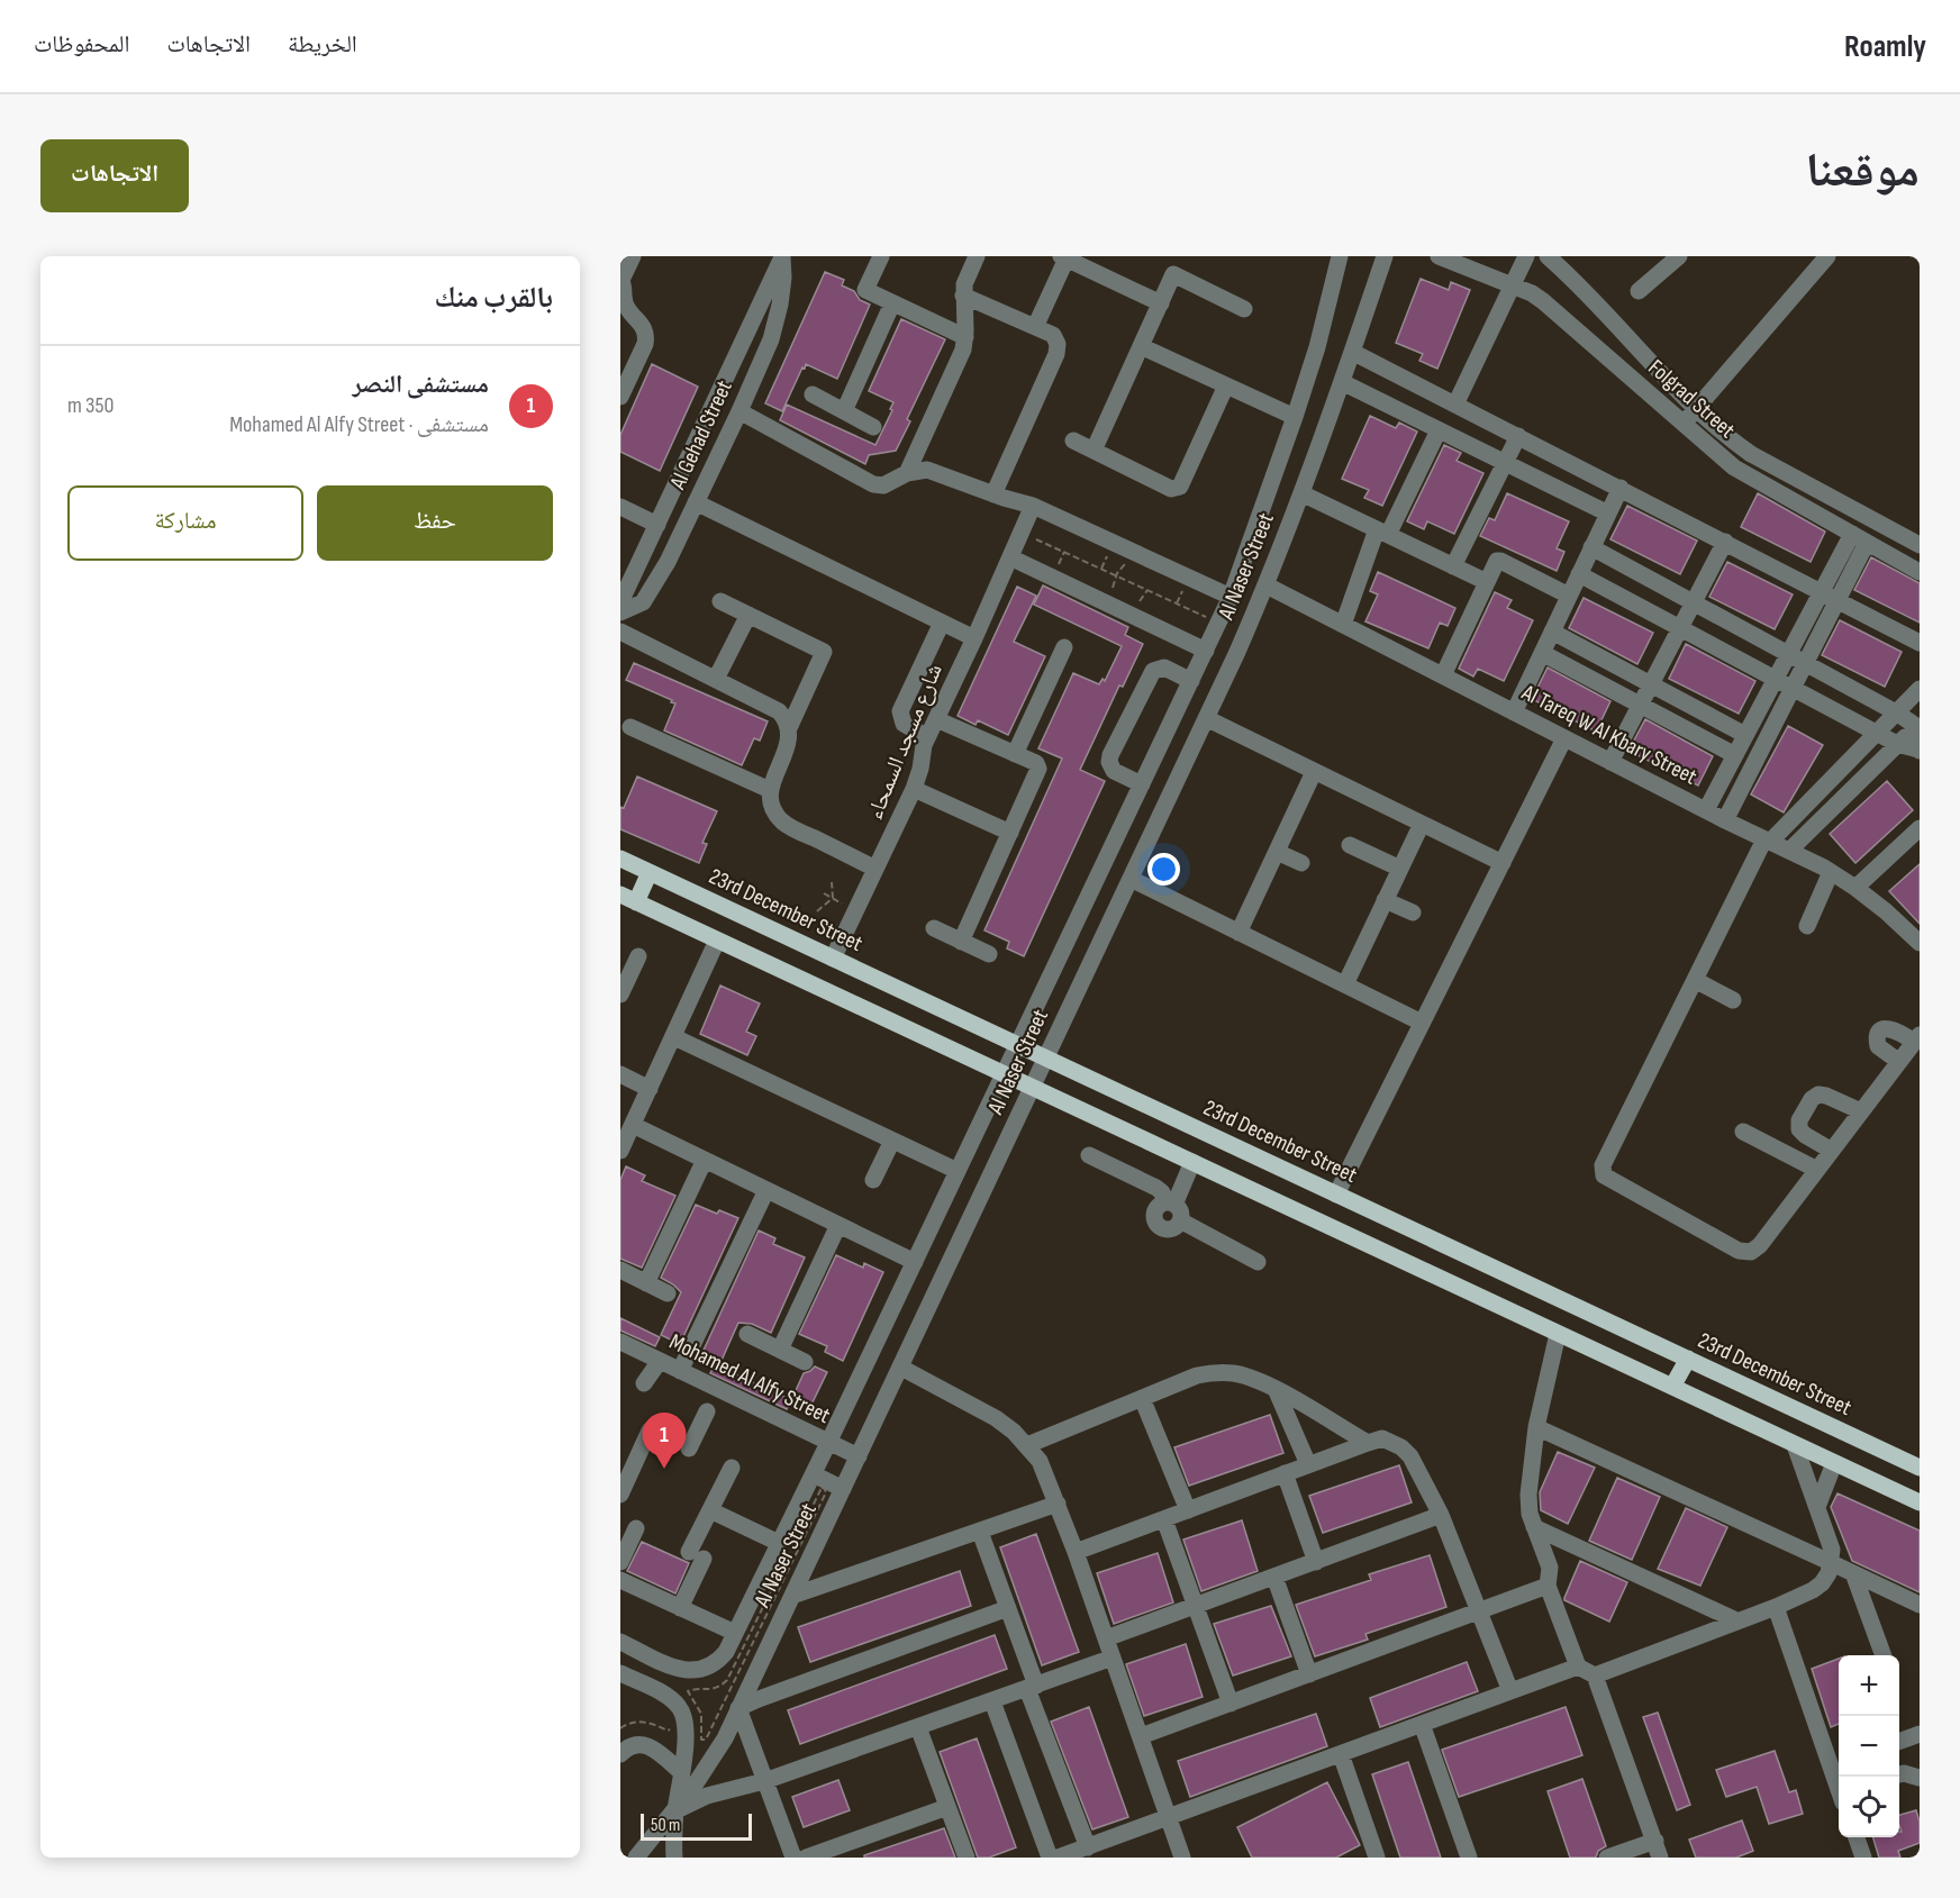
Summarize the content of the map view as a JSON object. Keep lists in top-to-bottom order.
{
  "streets": {
    "main road": ["23rd December Street"],
    "street": [
      "Folgrad Street",
      "Al Gehad Street",
      "Al Naser Street",
      "Al Tareq W Al Kbary Street",
      "شارع مسجد السمحاء",
      "Mohamed Al Alfy Street"
    ]
  },
  "crossings": [
    ["Al Naser Street", "Al Tareq W Al Kbary Street"],
    ["Al Naser Street", "23rd December Street"],
    ["Al Naser Street", "Mohamed Al Alfy Street"],
    ["شارع مسجد السمحاء", "23rd December Street"]
  ],
  "scale_bar": "50 m",
  "page": {
    "header": "Roamly",
    "nav": ["الخريطة", "الاتجاهات", "المحفوظات"],
    "title": "موقعنا",
    "buttons": [
      "الاتجاهات",
      ["حفظ", "مشاركة"]
    ],
    "heading": "بالقرب منك",
    "list": [
      {
        "mark": "1",
        "name": "مستشفى النصر",
        "note": "مستشفى · Mohamed Al Alfy Street",
        "value": "350 m"
      }
    ],
    "pins": "1",
    "map_buttons": ["+", "−"],
    "scale": "50 m"
  }
}
